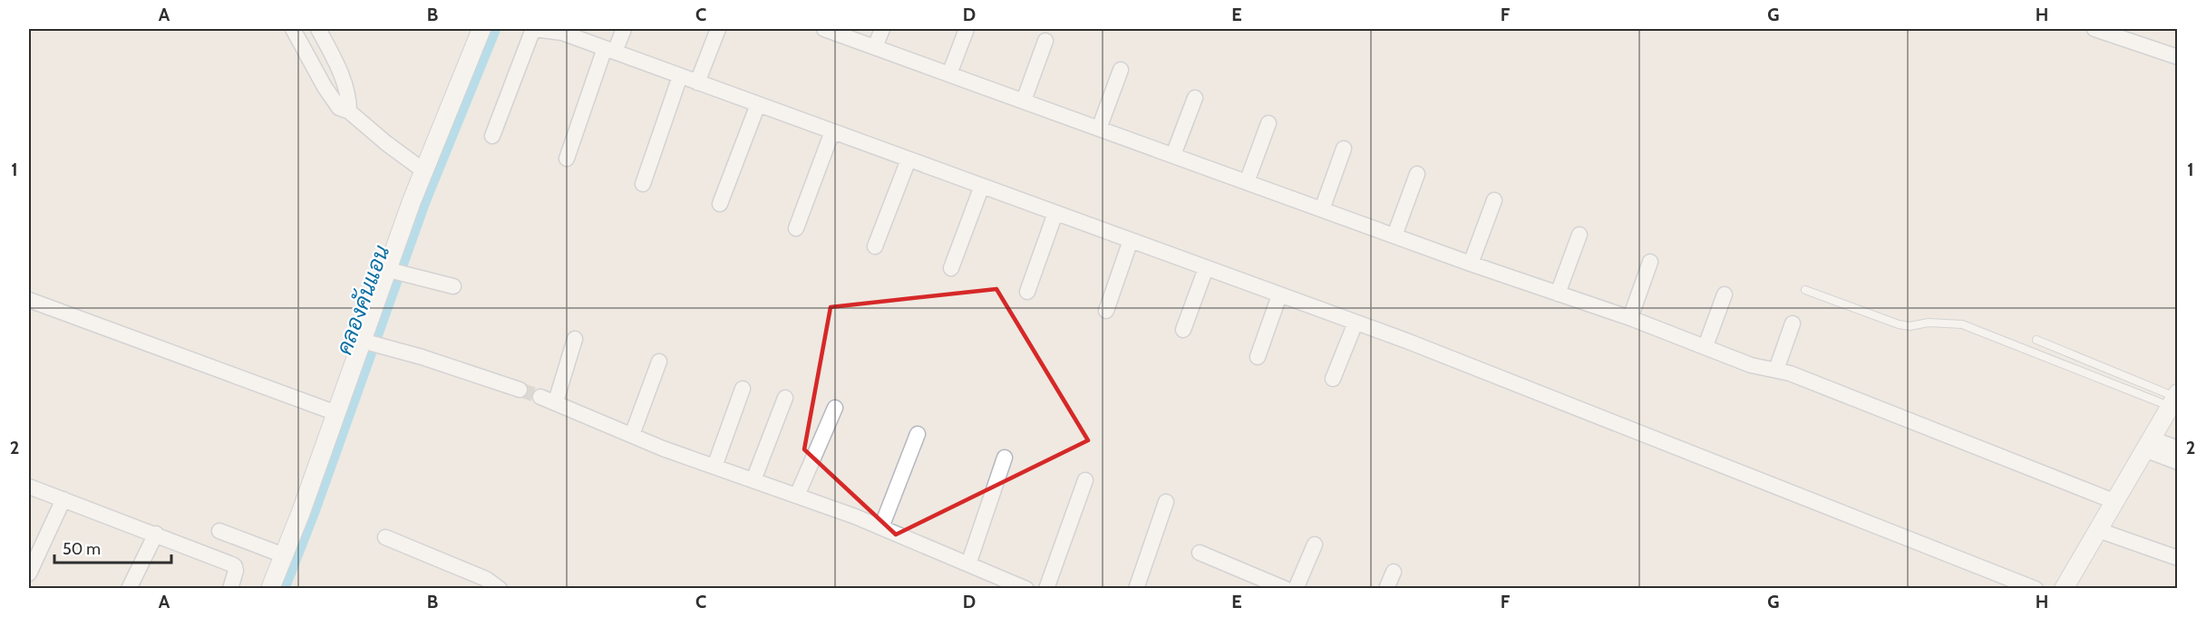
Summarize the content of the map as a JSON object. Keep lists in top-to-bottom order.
{
  "water": ["คลองคันแอน"],
  "scale_bar": "50 m",
  "grid": {
    "columns": [
      "A",
      "B",
      "C",
      "D",
      "E",
      "F",
      "G",
      "H"
    ],
    "rows": ["1", "2"]
  }
}
